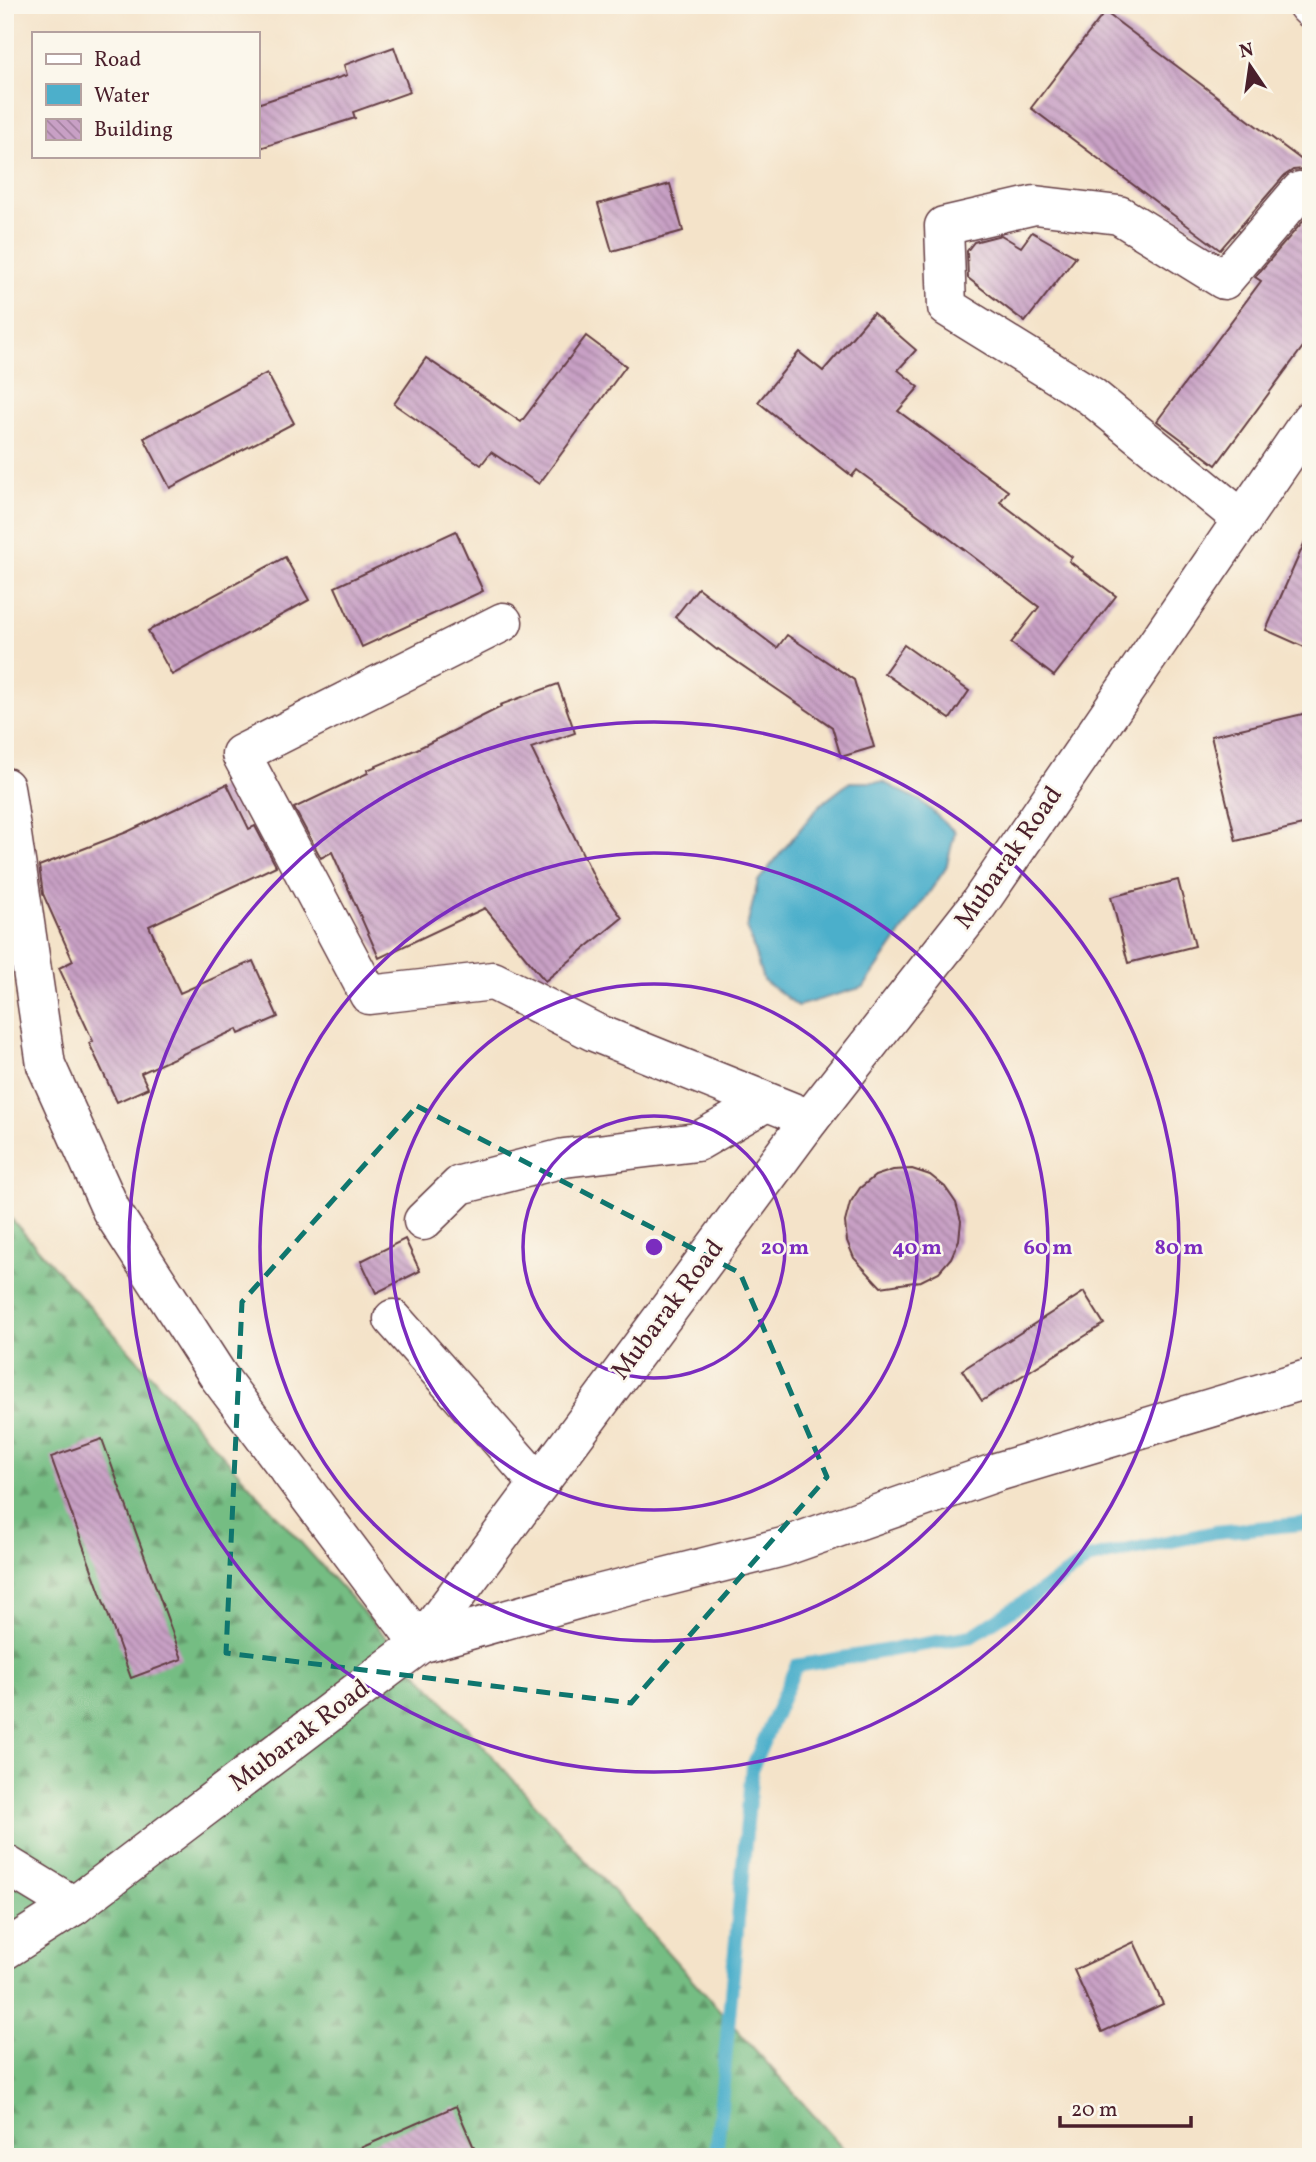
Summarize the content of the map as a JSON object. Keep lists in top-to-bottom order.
{
  "streets": {
    "street": ["Mubarak Road"]
  },
  "legend": ["Road", "Water", "Building"],
  "scale_bar": "20 m",
  "north": "top",
  "rings": [
    "20 m",
    "40 m",
    "60 m",
    "80 m"
  ]
}
